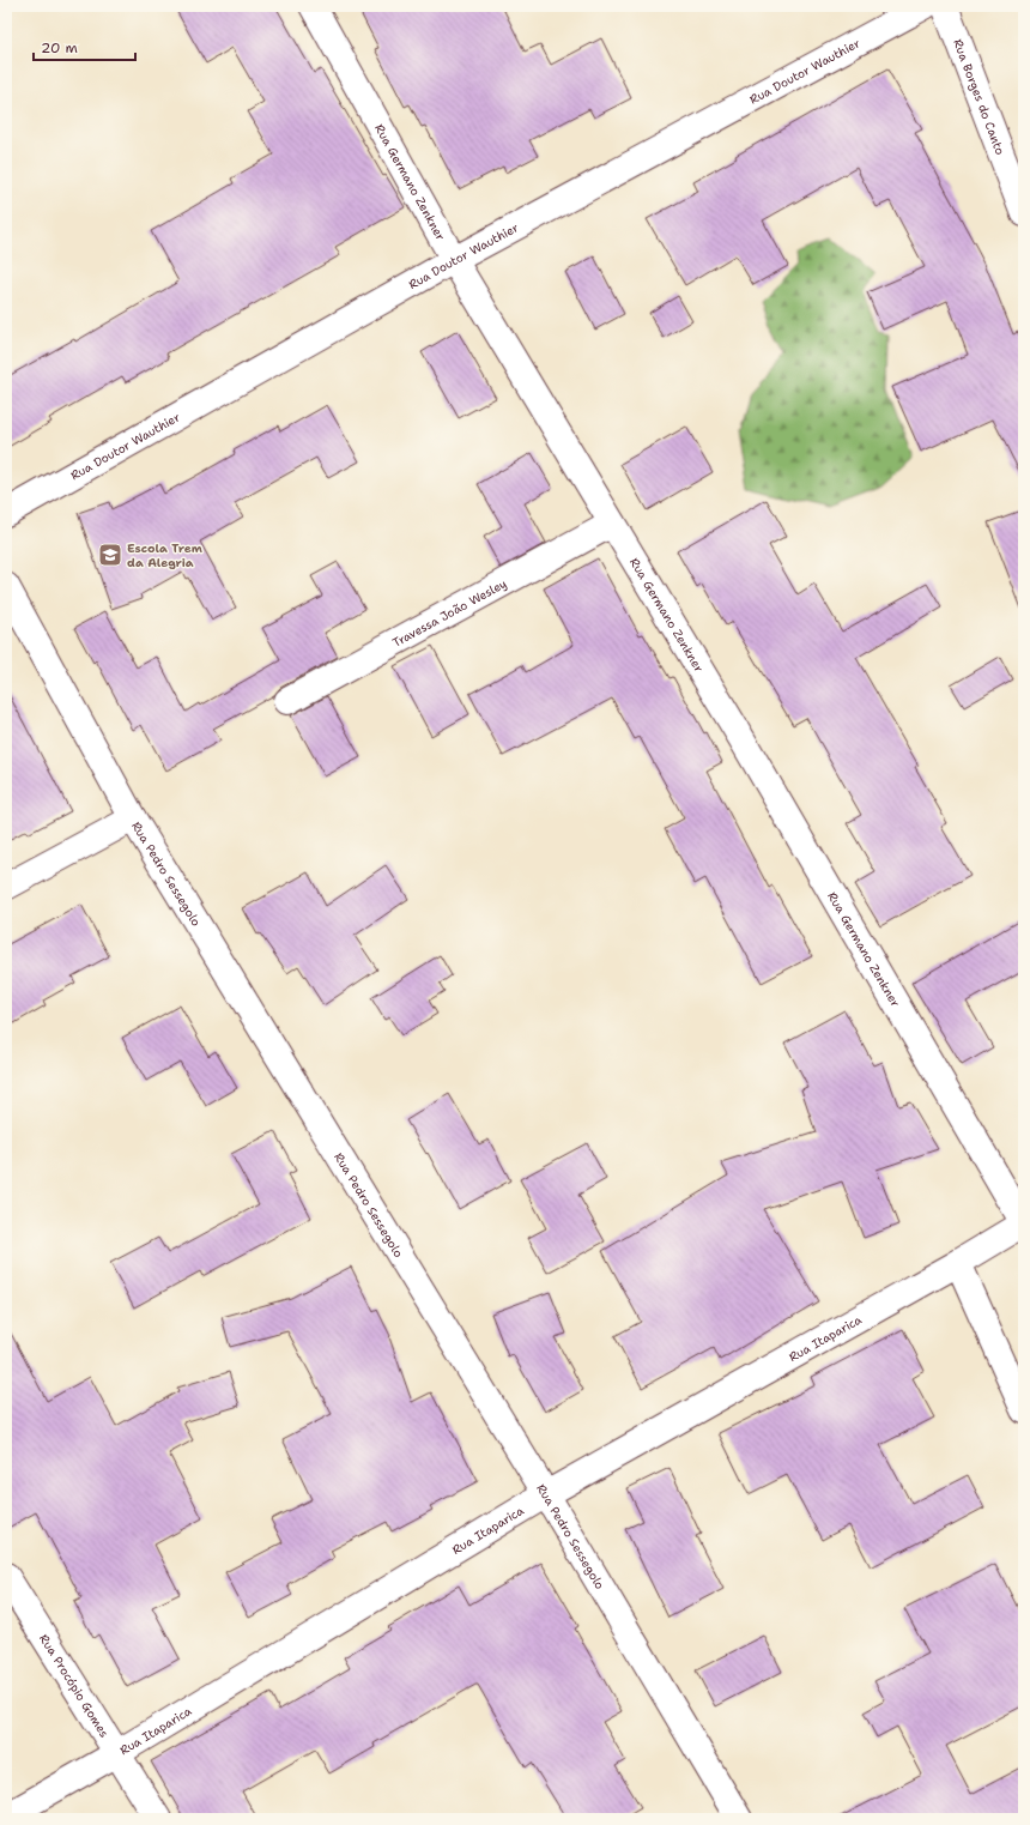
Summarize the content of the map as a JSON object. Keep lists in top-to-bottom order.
{
  "streets": {
    "street": [
      "Rua Doutor Wauthier",
      "Rua Borges do Canto",
      "Rua Germano Zenkner",
      "Travessa João Wesley",
      "Rua Pedro Sessegolo",
      "Rua Itaparica",
      "Rua Procópio Gomes"
    ]
  },
  "crossings": [
    ["Rua Doutor Wauthier", "Rua Germano Zenkner"],
    ["Rua Germano Zenkner", "Travessa João Wesley"],
    ["Rua Germano Zenkner", "Rua Itaparica"],
    ["Rua Pedro Sessegolo", "Rua Itaparica"],
    ["Rua Itaparica", "Rua Procópio Gomes"]
  ],
  "places": {
    "school or university": ["Escola Trem da Alegria"]
  },
  "scale_bar": "20 m"
}
